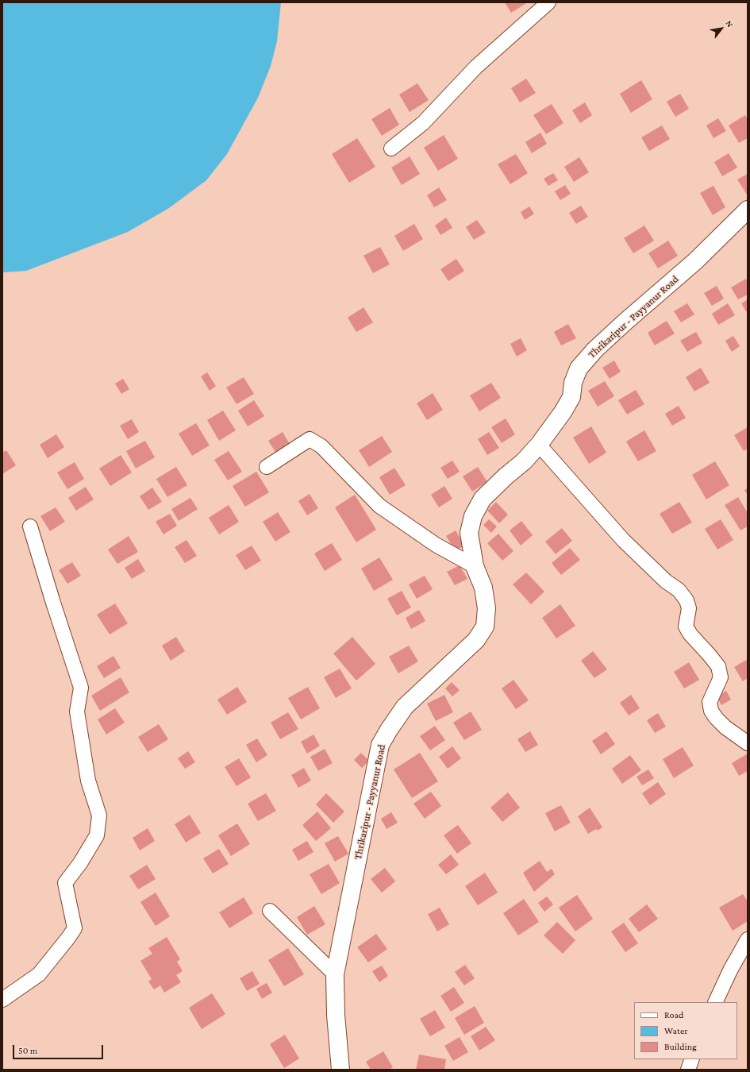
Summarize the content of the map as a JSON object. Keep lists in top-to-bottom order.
{
  "streets": {
    "main road": ["Thrikaripur - Payyanur Road"]
  },
  "legend": ["Road", "Water", "Building"],
  "scale_bar": "50 m",
  "north": "top right"
}
